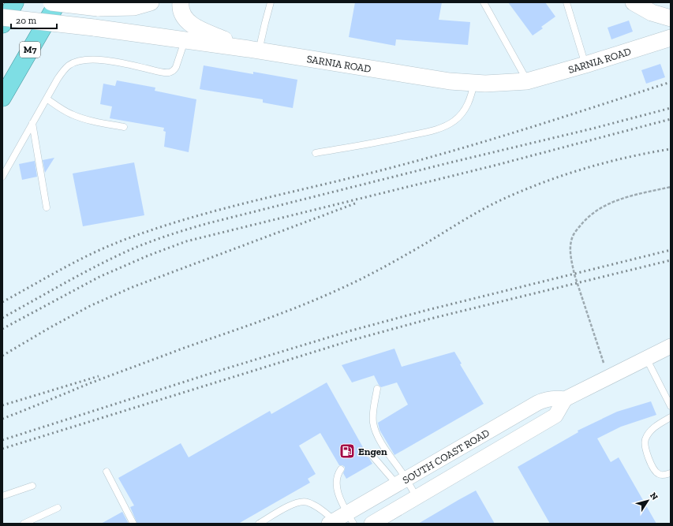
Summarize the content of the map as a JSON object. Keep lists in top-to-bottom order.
{
  "streets": {
    "highway": ["M7"],
    "main road": ["SARNIA ROAD"],
    "street": ["SOUTH COAST ROAD"]
  },
  "places": {
    "fuel station": ["Engen"]
  },
  "scale_bar": "20 m",
  "north": "top right"
}
